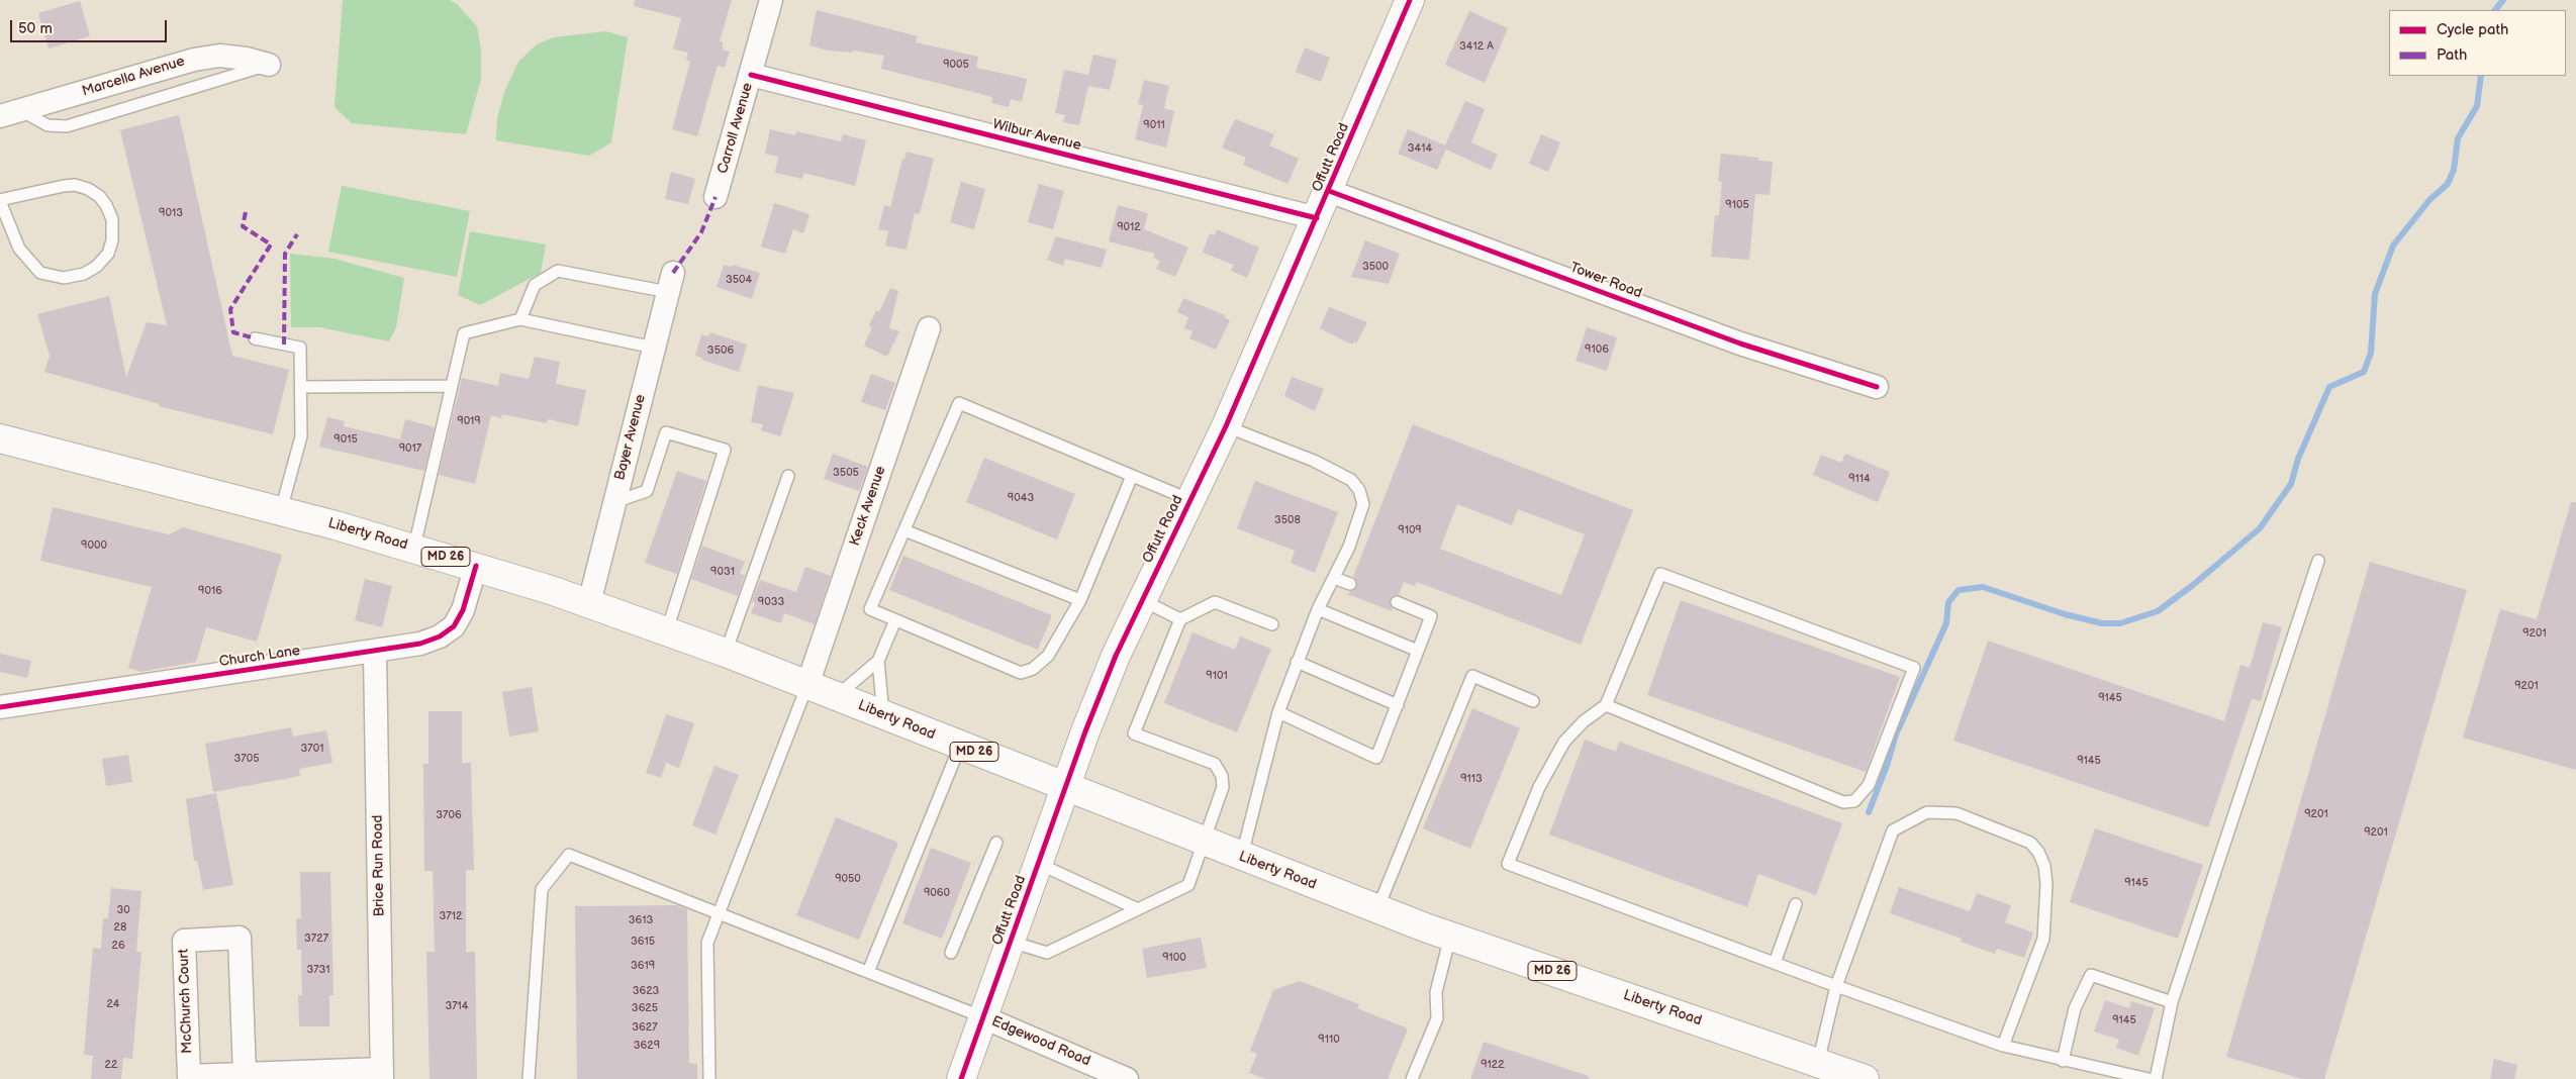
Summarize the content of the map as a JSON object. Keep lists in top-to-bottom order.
{
  "streets": {
    "main road": ["Offutt Road", "Liberty Road", "MD 26"],
    "street": [
      "Marcella Avenue",
      "Carroll Avenue",
      "Wilbur Avenue",
      "Tower Road",
      "Bayer Avenue",
      "Keck Avenue",
      "Church Lane",
      "Brice Run Road",
      "McChurch Court",
      "Edgewood Road"
    ]
  },
  "crossings": [
    ["Carroll Avenue", "Wilbur Avenue"],
    ["Wilbur Avenue", "Offutt Road"],
    ["Offutt Road", "Tower Road"],
    ["Offutt Road", "Liberty Road"],
    ["Offutt Road", "Edgewood Road"],
    ["Bayer Avenue", "Liberty Road"],
    ["Keck Avenue", "Liberty Road"],
    ["Liberty Road", "Church Lane"],
    ["Church Lane", "Brice Run Road"],
    ["Brice Run Road", "McChurch Court"]
  ],
  "house_numbers": [
    "3412 A",
    "9005",
    "9011",
    "3414",
    "9105",
    "9013",
    "9012",
    "3500",
    "3504",
    "9106",
    "3506",
    "9019",
    "9015",
    "9017",
    "3505",
    "9114",
    "9043",
    "3508",
    "9109",
    "9000",
    "9031",
    "9016",
    "9033",
    "9201",
    "9101",
    "9201",
    "9145",
    "3701",
    "3705",
    "9145",
    "9113",
    "9201",
    "3706",
    "9201",
    "9050",
    "9145",
    "9060",
    "30",
    "3712",
    "3613",
    "28",
    "3727",
    "3615",
    "26",
    "9100",
    "3619",
    "3731",
    "3623",
    "24",
    "3714",
    "3625",
    "9145",
    "3627",
    "9110",
    "3629",
    "22",
    "9122"
  ],
  "legend": ["Cycle path", "Path"],
  "scale_bar": "50 m"
}
